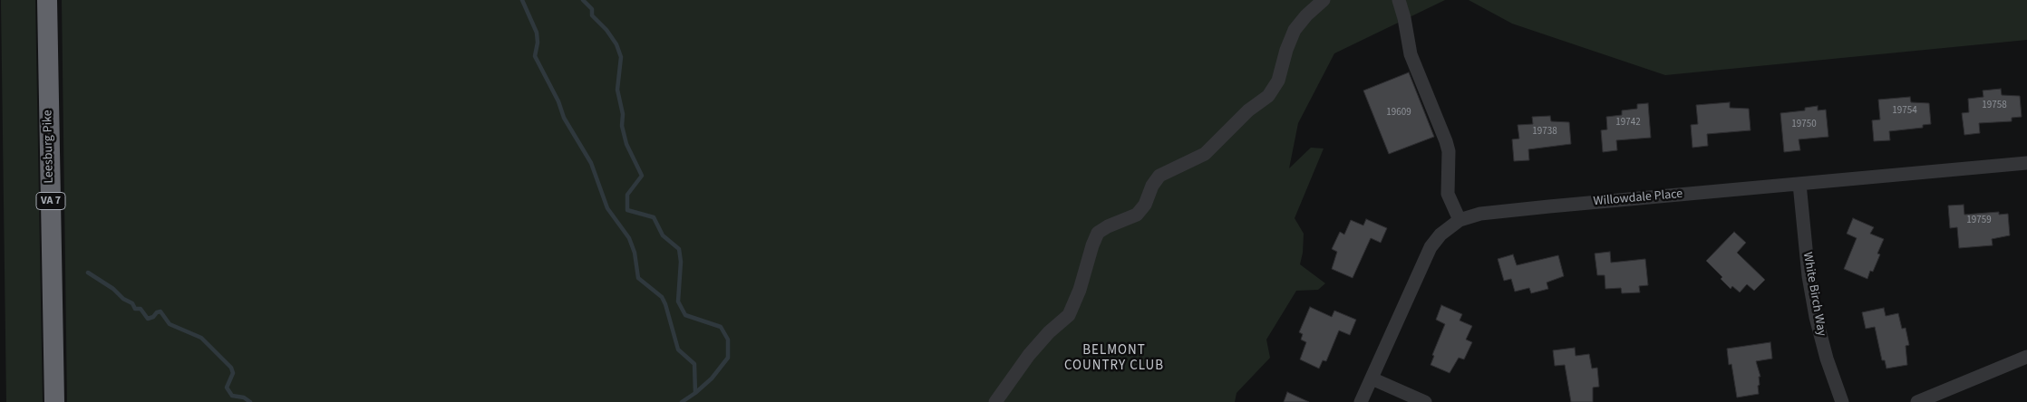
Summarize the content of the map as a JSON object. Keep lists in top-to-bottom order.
{
  "streets": {
    "highway": ["Leesburg Pike", "VA 7"],
    "street": ["Willowdale Place", "White Birch Way"]
  },
  "crossings": [
    ["Willowdale Place", "White Birch Way"]
  ],
  "districts": ["BELMONT COUNTRY CLUB"],
  "house_numbers": [
    "19758",
    "19754",
    "19609",
    "19742",
    "19750",
    "19738",
    "19759"
  ]
}
